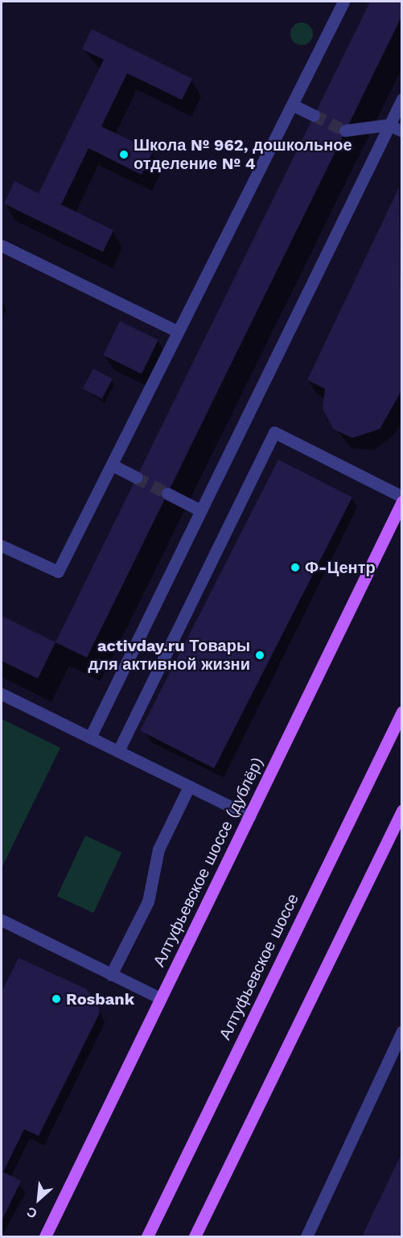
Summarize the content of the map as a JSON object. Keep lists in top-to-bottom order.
{
  "streets": {
    "main road": ["Алтуфьевское шоссе (дублёр)", "Алтуфьевское шоссе"]
  },
  "places": [
    "Школа № 962, дошкольное отделение № 4",
    "Ф-Центр",
    "activday.ru Товары для активной жизни",
    "Rosbank"
  ],
  "north": "bottom left"
}
